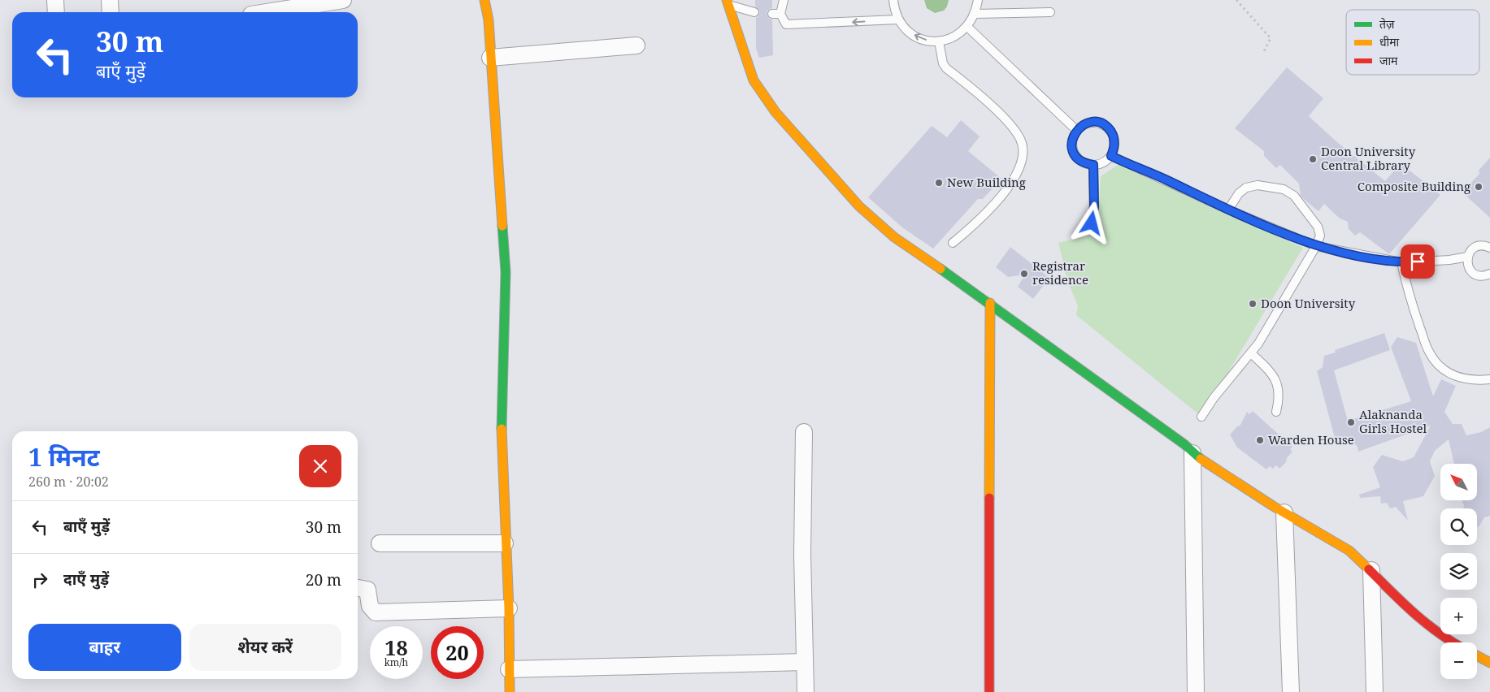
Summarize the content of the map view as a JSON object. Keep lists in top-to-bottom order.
{
  "places": [
    "Doon University Central Library",
    "New Building",
    "Composite Building",
    "Registrar residence",
    "Doon University",
    "Alaknanda Girls Hostel",
    "Warden House"
  ],
  "legend": ["तेज़", "धीमा", "जाम"],
  "north": "top left",
  "page": {
    "turn": ["30 m", "बाएँ मुड़ें"],
    "heading": ["1 मिनट", "260 m · 20:02"],
    "map_buttons": ["+", "−"],
    "list": [
      {
        "name": "बाएँ मुड़ें",
        "value": "30 m"
      },
      {
        "name": "दाएँ मुड़ें",
        "value": "20 m"
      }
    ],
    "buttons": ["बाहर", "शेयर करें"],
    "speed": "18 km/h",
    "limit": "20"
  }
}
